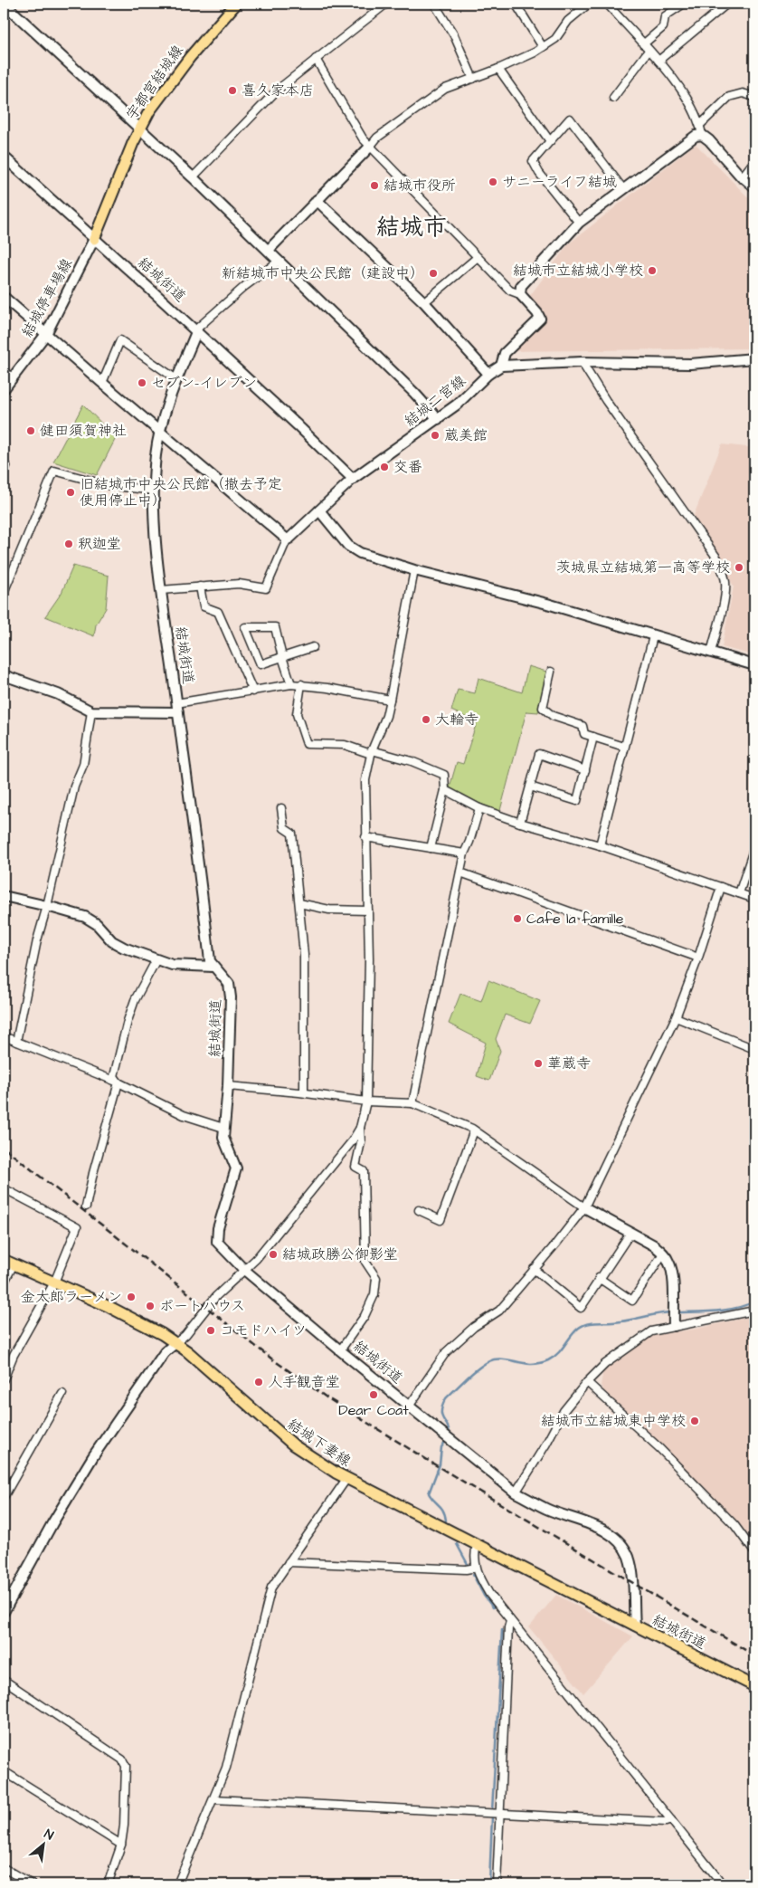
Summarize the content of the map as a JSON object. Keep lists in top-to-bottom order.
{
  "streets": {
    "main road": ["宇都宮結城線", "結城街道", "結城下妻線"],
    "street": ["結城停車場線", "結城二宮線"]
  },
  "crossings": [
    ["宇都宮結城線", "結城街道"],
    ["宇都宮結城線", "結城停車場線"],
    ["結城街道", "結城停車場線"],
    ["結城街道", "結城下妻線"]
  ],
  "districts": ["結城市"],
  "places": [
    "喜久家本店",
    "サニーライフ結城",
    "結城市役所",
    "結城市立結城小学校",
    "新結城市中央公民館（建設中）",
    "セブン-イレブン",
    "健田須賀神社",
    "蔵美館",
    "交番",
    "旧結城市中央公民館（撤去予定 使用停止中）",
    "釈迦堂",
    "茨城県立結城第一高等学校",
    "大輪寺",
    "Cafe la famille",
    "華蔵寺",
    "結城政勝公御影堂",
    "金太郎ラーメン",
    "ポートハウス",
    "コモドハイツ",
    "人手観音堂",
    "Dear Coat",
    "結城市立結城東中学校"
  ],
  "north": "top right"
}
